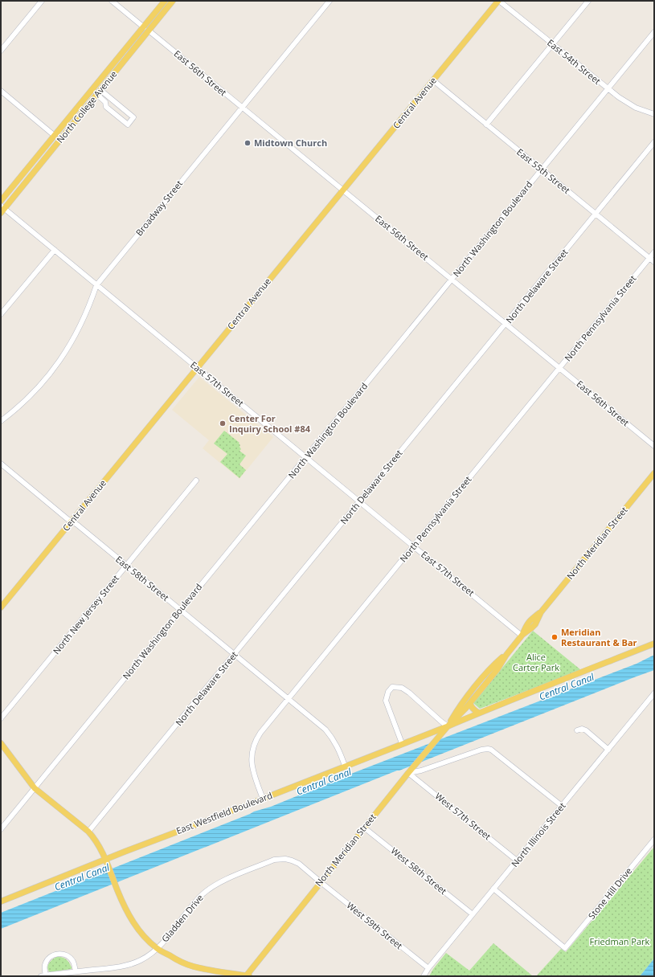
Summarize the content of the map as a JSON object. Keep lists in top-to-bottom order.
{
  "streets": {
    "main road": [
      "Central Avenue",
      "North College Avenue",
      "North Meridian Street",
      "East Westfield Boulevard"
    ],
    "street": [
      "East 54th Street",
      "East 56th Street",
      "East 55th Street",
      "Broadway Street",
      "North Washington Boulevard",
      "North Delaware Street",
      "North Pennsylvania Street",
      "East 57th Street",
      "East 58th Street",
      "North New Jersey Street",
      "West 57th Street",
      "North Illinois Street",
      "West 58th Street",
      "Stone Hill Drive",
      "Gladden Drive",
      "West 59th Street"
    ]
  },
  "crossings": [
    ["East 54th Street", "Central Avenue"],
    ["East 54th Street", "North Washington Boulevard"],
    ["East 56th Street", "Central Avenue"],
    ["East 56th Street", "North College Avenue"],
    ["East 56th Street", "Broadway Street"],
    ["East 56th Street", "North Washington Boulevard"],
    ["East 56th Street", "North Delaware Street"],
    ["East 56th Street", "North Pennsylvania Street"],
    ["Central Avenue", "East 55th Street"],
    ["Central Avenue", "East 57th Street"],
    ["Central Avenue", "East 58th Street"],
    ["North College Avenue", "East 57th Street"],
    ["East 55th Street", "North Washington Boulevard"],
    ["East 55th Street", "North Delaware Street"],
    ["East 55th Street", "North Pennsylvania Street"],
    ["Broadway Street", "East 57th Street"],
    ["North Washington Boulevard", "East 57th Street"],
    ["North Washington Boulevard", "East 58th Street"],
    ["North Delaware Street", "East 57th Street"],
    ["North Delaware Street", "East 58th Street"],
    ["North Pennsylvania Street", "East 57th Street"],
    ["North Pennsylvania Street", "East 58th Street"],
    ["North Pennsylvania Street", "East Westfield Boulevard"],
    ["East 57th Street", "North Meridian Street"],
    ["North Meridian Street", "East Westfield Boulevard"],
    ["North Meridian Street", "West 57th Street"],
    ["North Meridian Street", "West 58th Street"],
    ["North Meridian Street", "Gladden Drive"],
    ["North Meridian Street", "West 59th Street"],
    ["East 58th Street", "North New Jersey Street"],
    ["East 58th Street", "East Westfield Boulevard"],
    ["West 57th Street", "North Illinois Street"],
    ["North Illinois Street", "West 58th Street"],
    ["North Illinois Street", "Stone Hill Drive"],
    ["North Illinois Street", "West 59th Street"],
    ["Gladden Drive", "West 59th Street"]
  ],
  "water": ["Central Canal"],
  "parks": ["Alice Carter Park", "Friedman Park"],
  "places": ["Midtown Church", "Center For Inquiry School #84", "Meridian Restaurant & Bar"]
}
